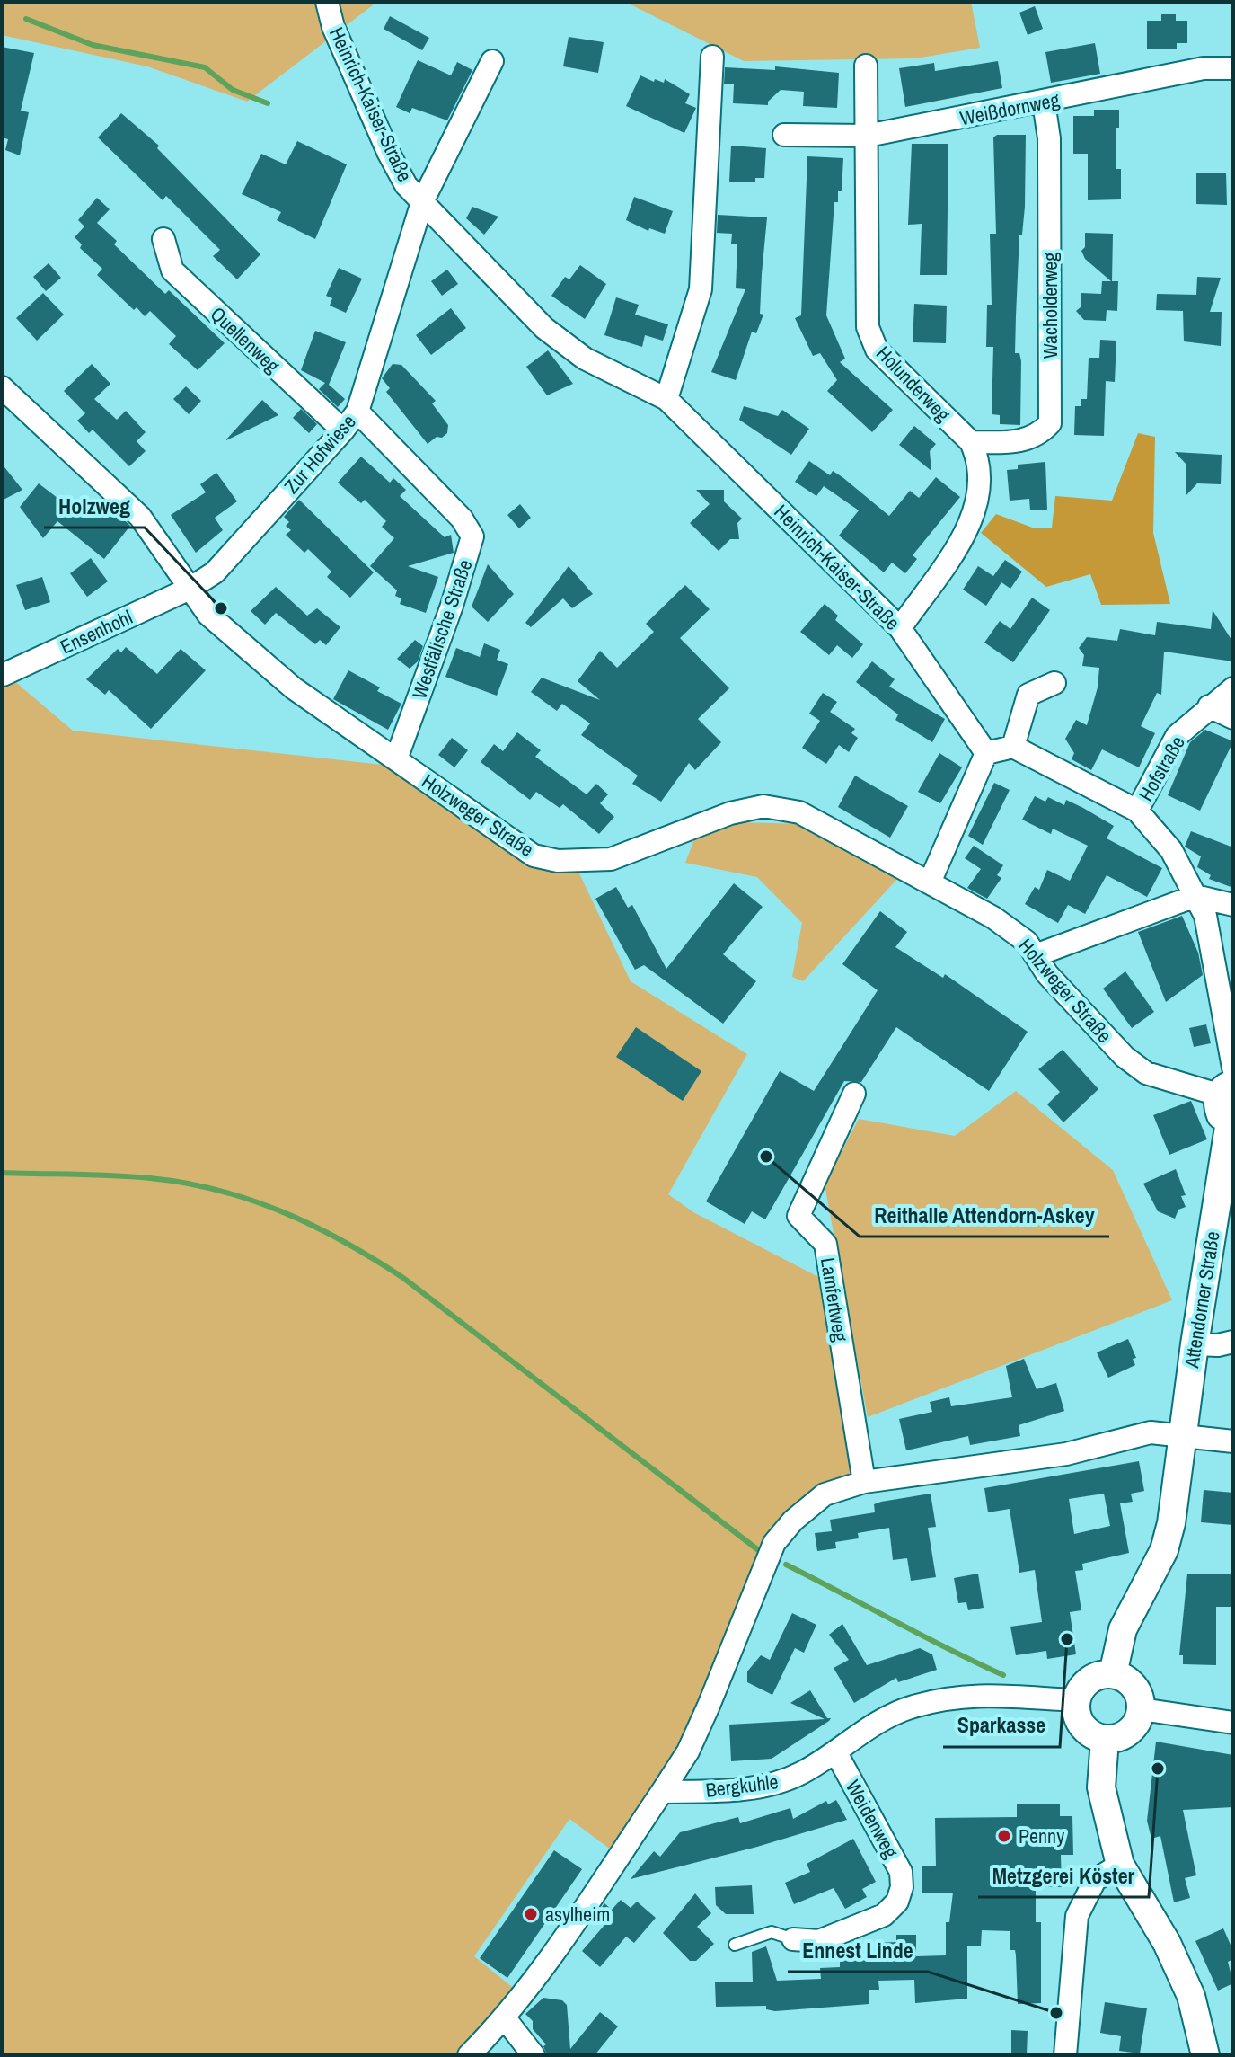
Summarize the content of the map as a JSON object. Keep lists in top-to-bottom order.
{
  "streets": {
    "street": [
      "Heinrich-Kaiser-Straße",
      "Weißdornweg",
      "Wacholderweg",
      "Quellenweg",
      "Holunderweg",
      "Zur Hofwiese",
      "Westfälische Straße",
      "Ensenhohl",
      "Hofstraße",
      "Holzweger Straße",
      "Lamfertweg",
      "Attendorner Straße",
      "Bergkuhle",
      "Weidenweg"
    ]
  },
  "crossings": [
    ["Heinrich-Kaiser-Straße", "Zur Hofwiese"],
    ["Weißdornweg", "Wacholderweg"],
    ["Weißdornweg", "Holunderweg"],
    ["Wacholderweg", "Holunderweg"],
    ["Quellenweg", "Zur Hofwiese"],
    ["Zur Hofwiese", "Westfälische Straße"],
    ["Zur Hofwiese", "Ensenhohl"],
    ["Zur Hofwiese", "Holzweger Straße"],
    ["Westfälische Straße", "Holzweger Straße"],
    ["Ensenhohl", "Holzweger Straße"],
    ["Holzweger Straße", "Attendorner Straße"],
    ["Attendorner Straße", "Bergkuhle"],
    ["Bergkuhle", "Weidenweg"]
  ],
  "places": [
    "Holzweg",
    "Reithalle Attendorn-Askey",
    "Sparkasse",
    "Metzgerei Köster",
    "Penny",
    "asylheim",
    "Ennest Linde"
  ]
}
